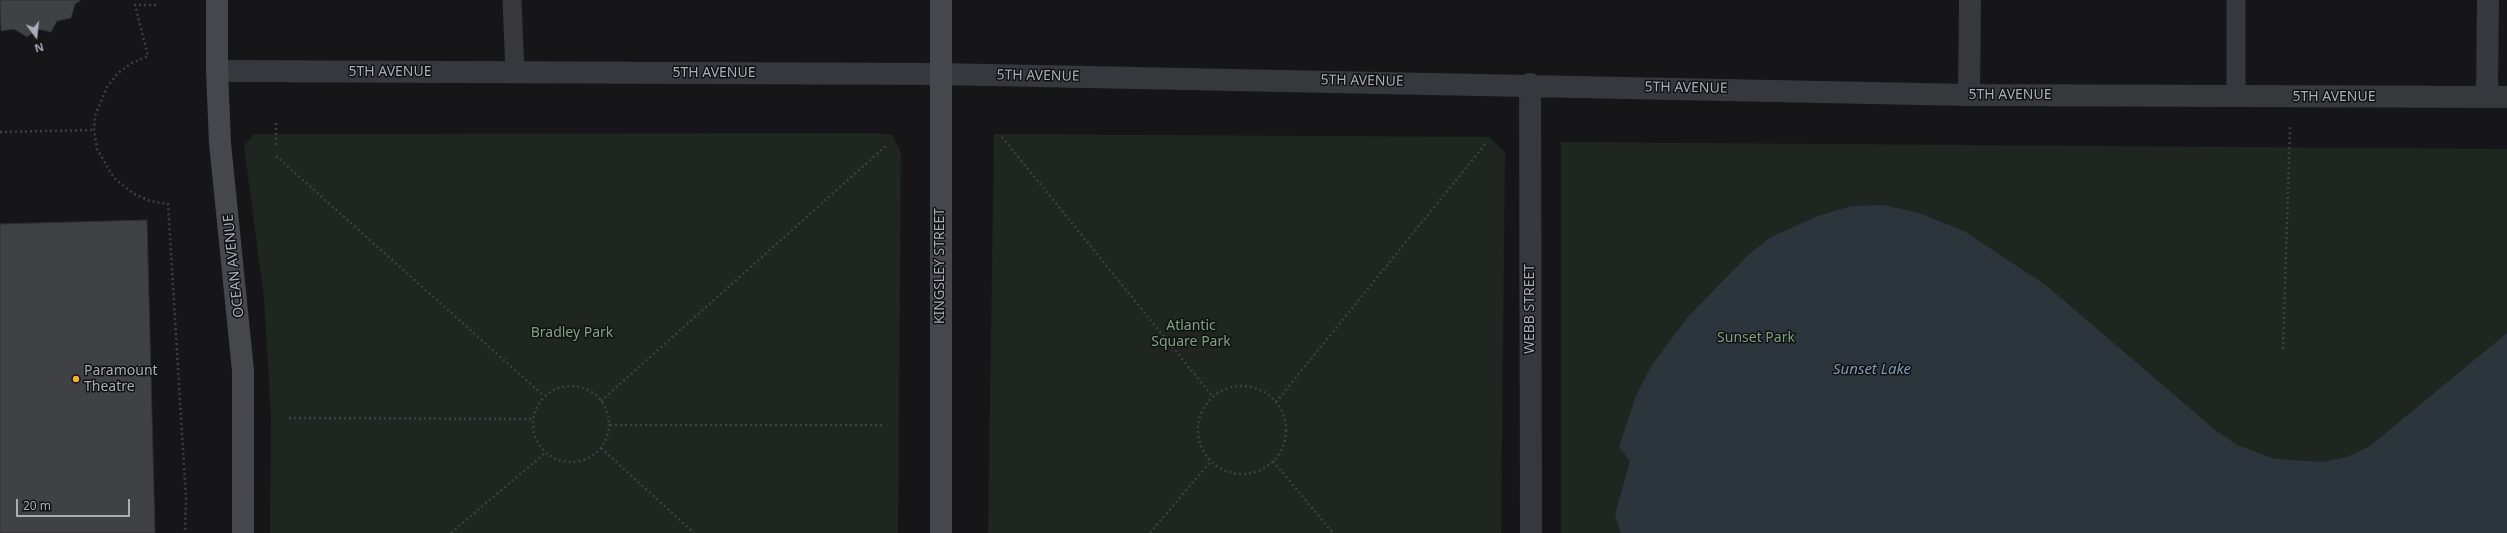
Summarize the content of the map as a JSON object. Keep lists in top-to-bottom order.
{
  "streets": {
    "street": [
      "5TH AVENUE",
      "OCEAN AVENUE",
      "KINGSLEY STREET",
      "WEBB STREET"
    ]
  },
  "crossings": [
    ["5TH AVENUE", "OCEAN AVENUE"],
    ["5TH AVENUE", "KINGSLEY STREET"],
    ["5TH AVENUE", "WEBB STREET"]
  ],
  "water": ["Sunset Lake"],
  "parks": ["Atlantic Square Park", "Bradley Park", "Sunset Park"],
  "places": ["Paramount Theatre"],
  "scale_bar": "20 m",
  "north": "bottom"
}
